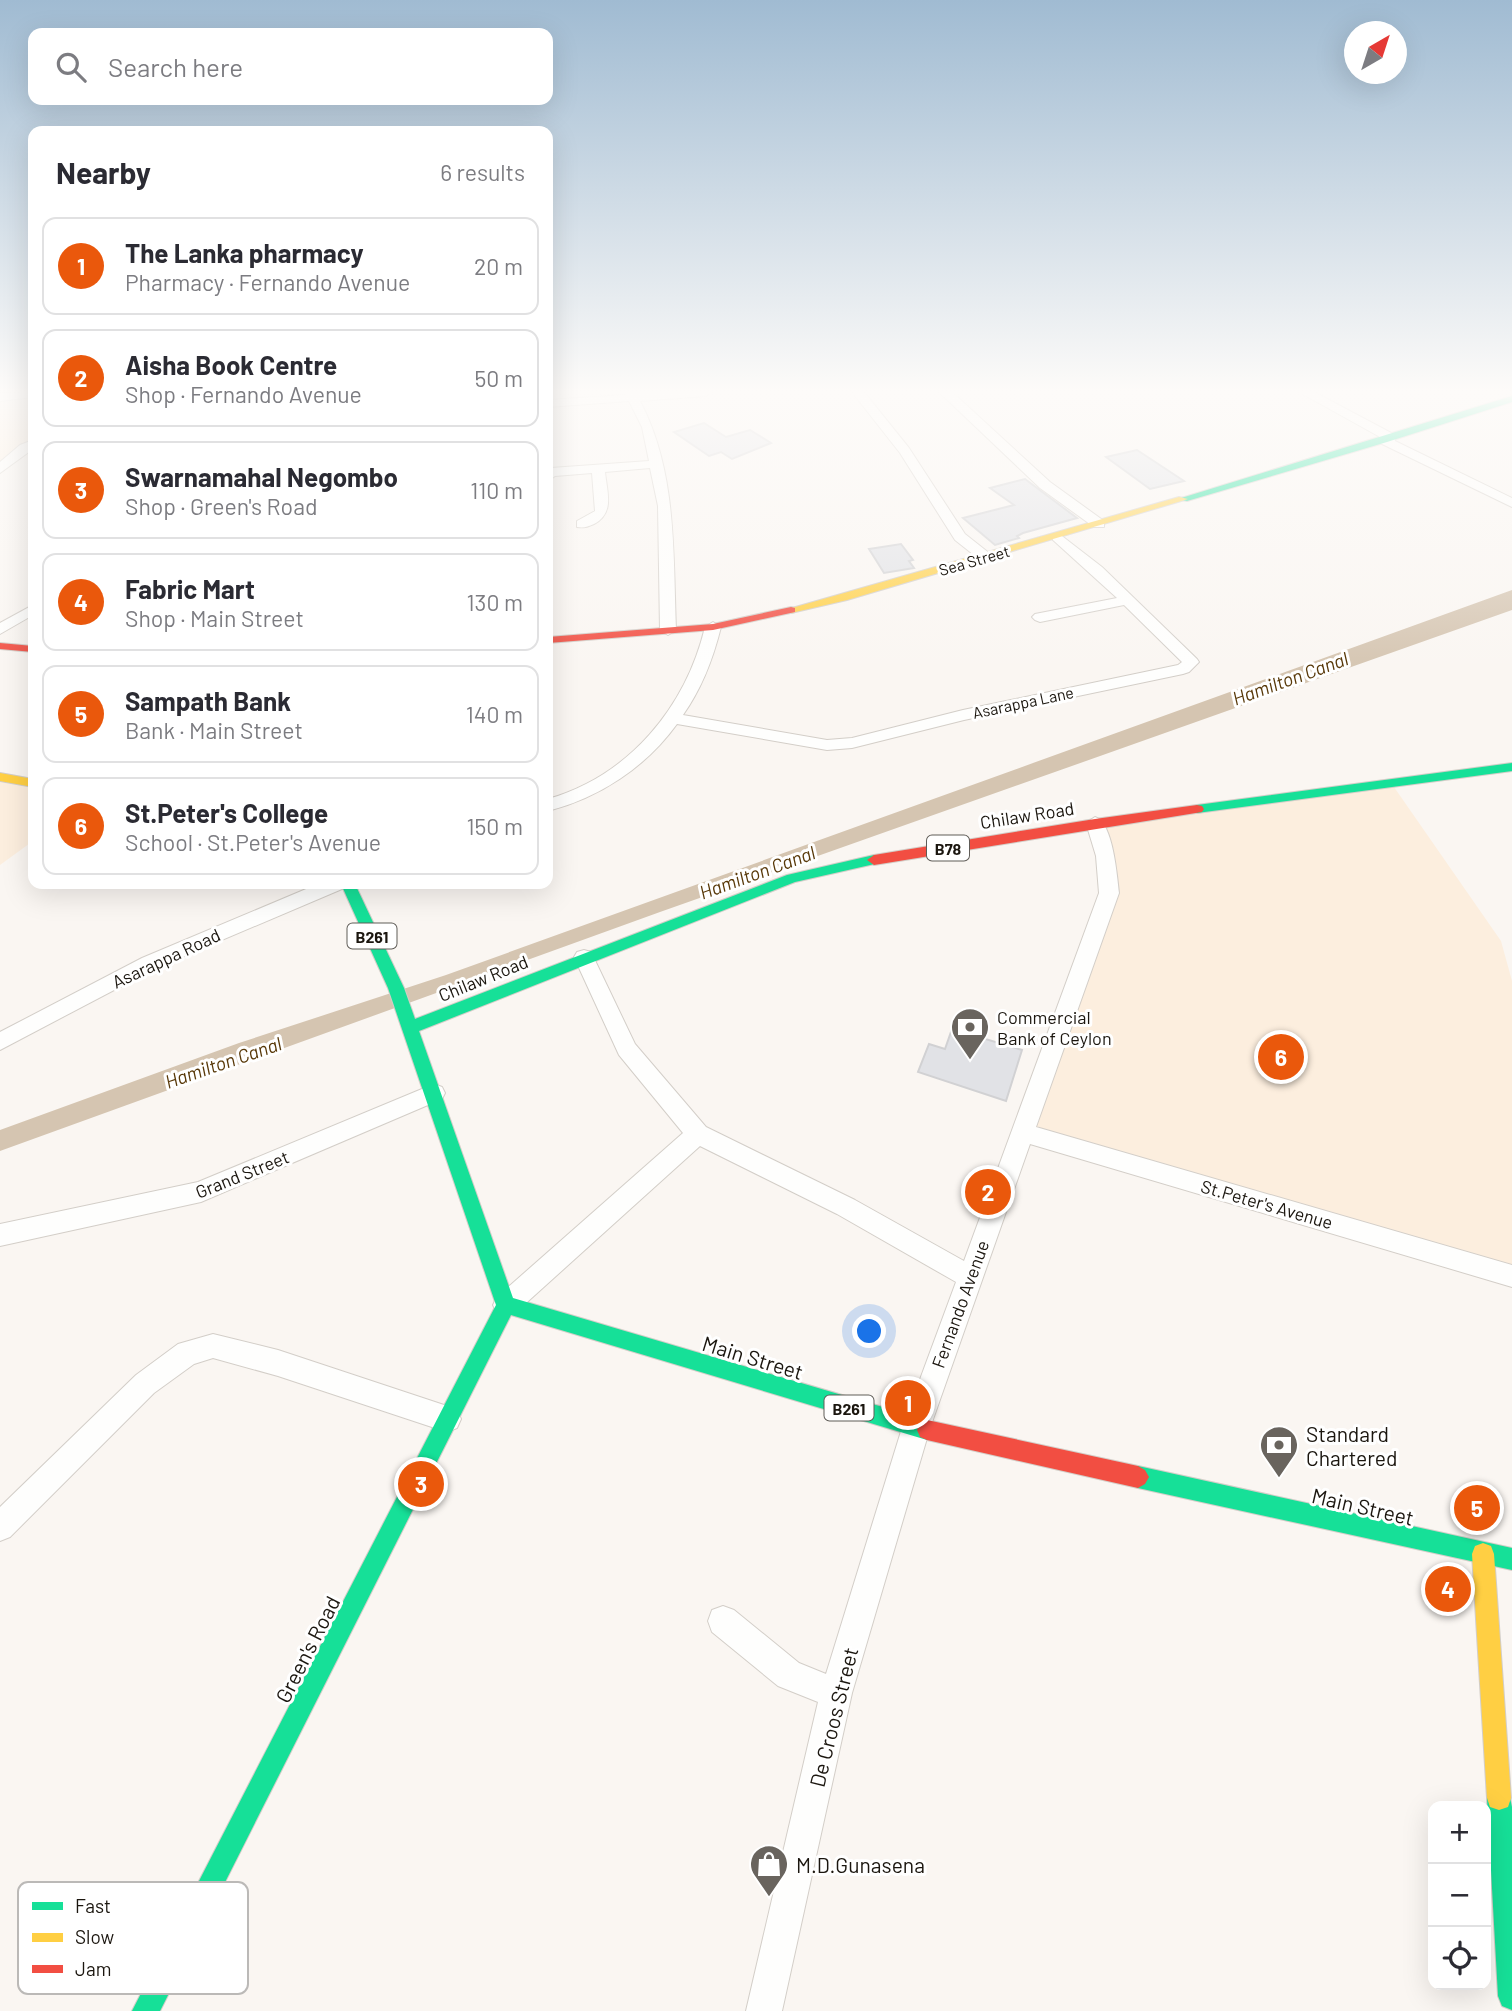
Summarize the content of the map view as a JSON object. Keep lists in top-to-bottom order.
{
  "streets": {
    "main road": [
      "Sea Street",
      "Chilaw Road",
      "B78",
      "B261",
      "Main Street",
      "Green's Road"
    ],
    "street": [
      "Asarappa Lane",
      "Asarappa Road",
      "Grand Street",
      "St.Peter's Avenue",
      "Fernando Avenue",
      "De Croos Street"
    ]
  },
  "crossings": [
    ["Sea Street", "Asarappa Lane"],
    ["Chilaw Road", "B261"],
    ["Chilaw Road", "Fernando Avenue"],
    ["B261", "Grand Street"],
    ["B261", "Main Street"],
    ["B261", "Green's Road"],
    ["St.Peter's Avenue", "Fernando Avenue"],
    ["Fernando Avenue", "Main Street"],
    ["Fernando Avenue", "De Croos Street"],
    ["Main Street", "Green's Road"],
    ["Main Street", "De Croos Street"]
  ],
  "water": ["Hamilton Canal"],
  "places": {
    "bank": ["Commercial Bank of Ceylon", "Standard Chartered"],
    "shop": ["M.D.Gunasena"]
  },
  "legend": ["Fast", "Slow", "Jam"],
  "north": "top right",
  "page": {
    "search": "Search here",
    "heading": ["Nearby", "6 results"],
    "list": [
      {
        "mark": "1",
        "name": "The Lanka pharmacy",
        "note": "Pharmacy · Fernando Avenue",
        "value": "20 m"
      },
      {
        "mark": "2",
        "name": "Aisha Book Centre",
        "note": "Shop · Fernando Avenue",
        "value": "50 m"
      },
      {
        "mark": "3",
        "name": "Swarnamahal Negombo",
        "note": "Shop · Green's Road",
        "value": "110 m"
      },
      {
        "mark": "4",
        "name": "Fabric Mart",
        "note": "Shop · Main Street",
        "value": "130 m"
      },
      {
        "mark": "5",
        "name": "Sampath Bank",
        "note": "Bank · Main Street",
        "value": "140 m"
      },
      {
        "mark": "6",
        "name": "St.Peter's College",
        "note": "School · St.Peter's Avenue",
        "value": "150 m"
      }
    ],
    "pins": [
      "6",
      "2",
      "1",
      "3",
      "5",
      "4"
    ],
    "map_buttons": ["+", "−"]
  }
}
